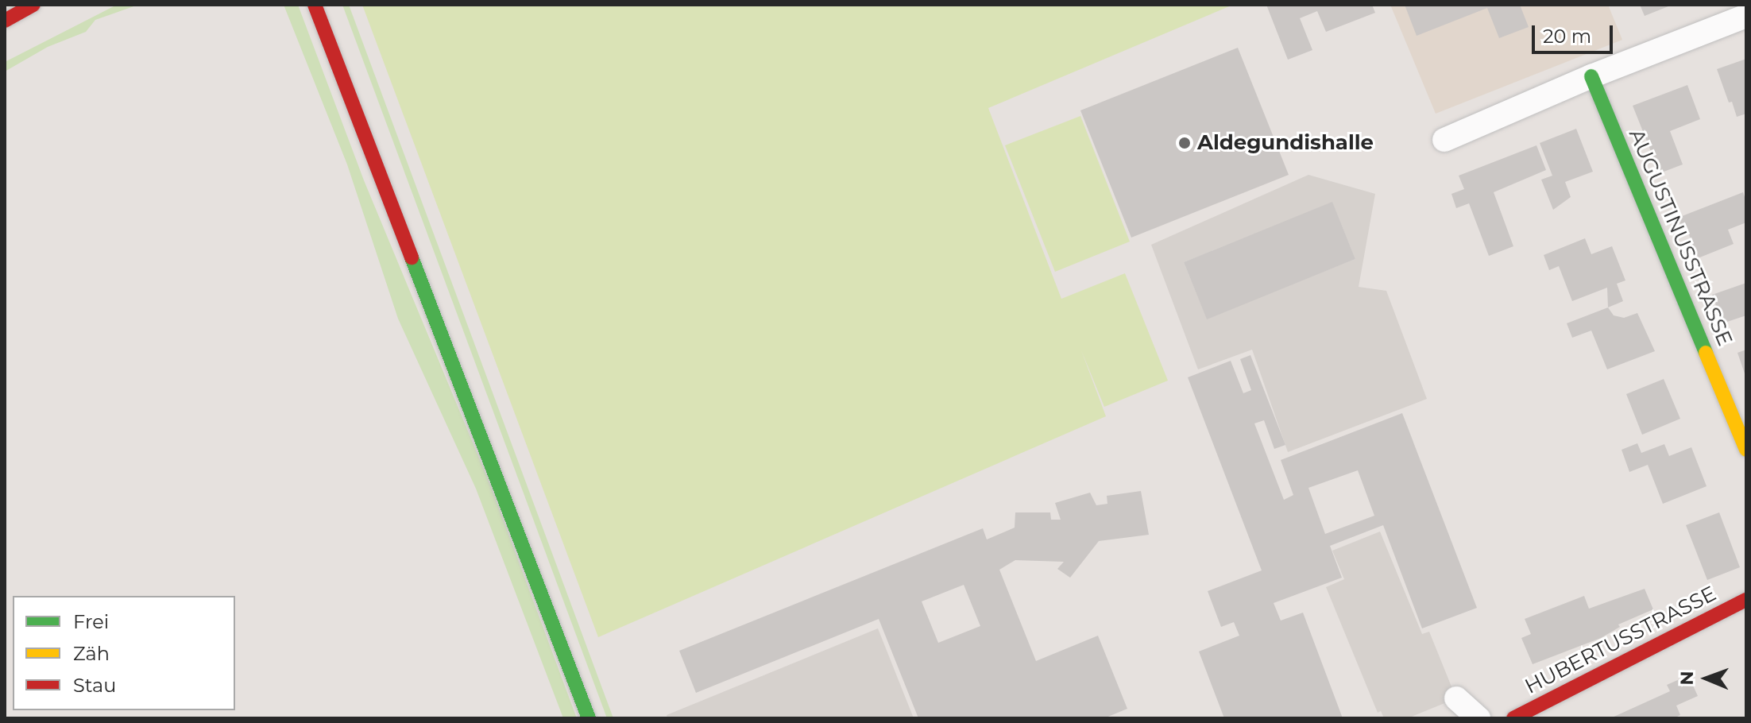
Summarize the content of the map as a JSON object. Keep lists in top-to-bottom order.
{
  "streets": {
    "main road": ["AUGUSTINUSSTRASSE", "HUBERTUSSTRASSE"]
  },
  "places": ["Aldegundishalle"],
  "legend": ["Frei", "Zäh", "Stau"],
  "scale_bar": "20 m",
  "north": "left"
}
